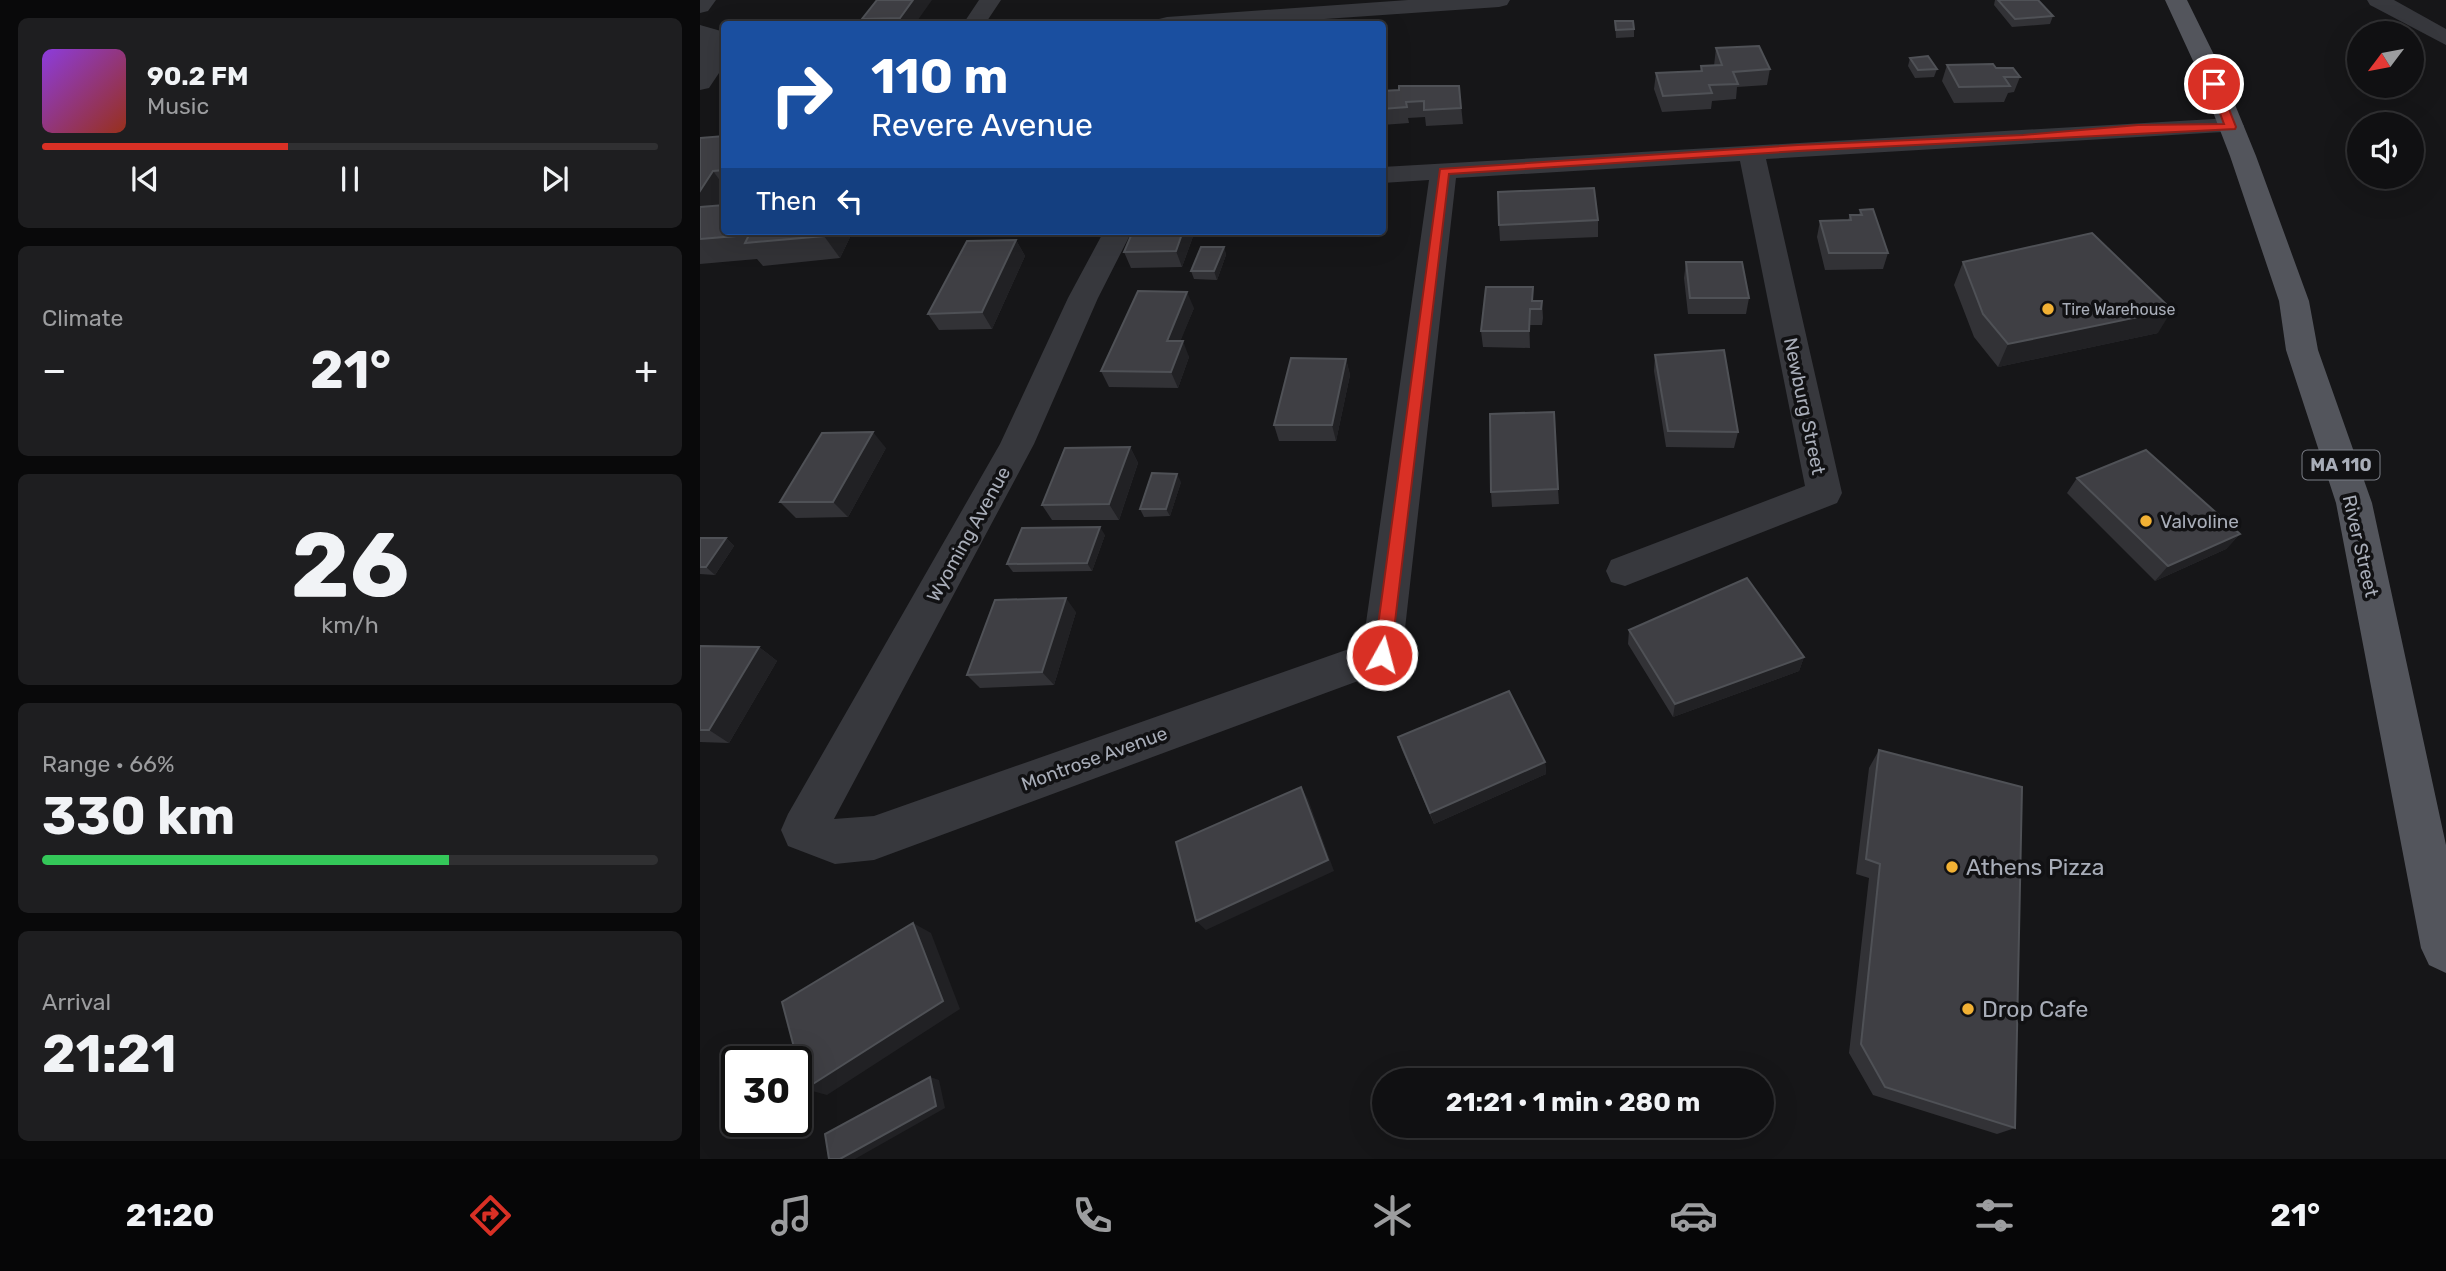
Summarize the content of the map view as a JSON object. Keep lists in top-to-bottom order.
{
  "streets": {
    "main road": ["MA 110", "River Street"],
    "street": ["Newburg Street", "Wyoming Avenue", "Montrose Avenue"]
  },
  "crossings": [
    ["Wyoming Avenue", "Montrose Avenue"]
  ],
  "places": [
    "Tire Warehouse",
    "Valvoline",
    "Athens Pizza",
    "Drop Cafe"
  ],
  "north": "bottom left",
  "page": {
    "turn": ["110 m", "Revere Avenue"],
    "song": ["90.2 FM", "Music"],
    "then": "Then",
    "tile": [
      "Climate",
      ["26", "km/h"],
      ["Range · 66%", "330 km"],
      ["Arrival", "21:21"]
    ],
    "heat": ["−", "21°", "+"],
    "limit": "30",
    "trip": "21:21 · 1 min · 280 m",
    "tabs": ["21:20", "21°"]
  }
}
